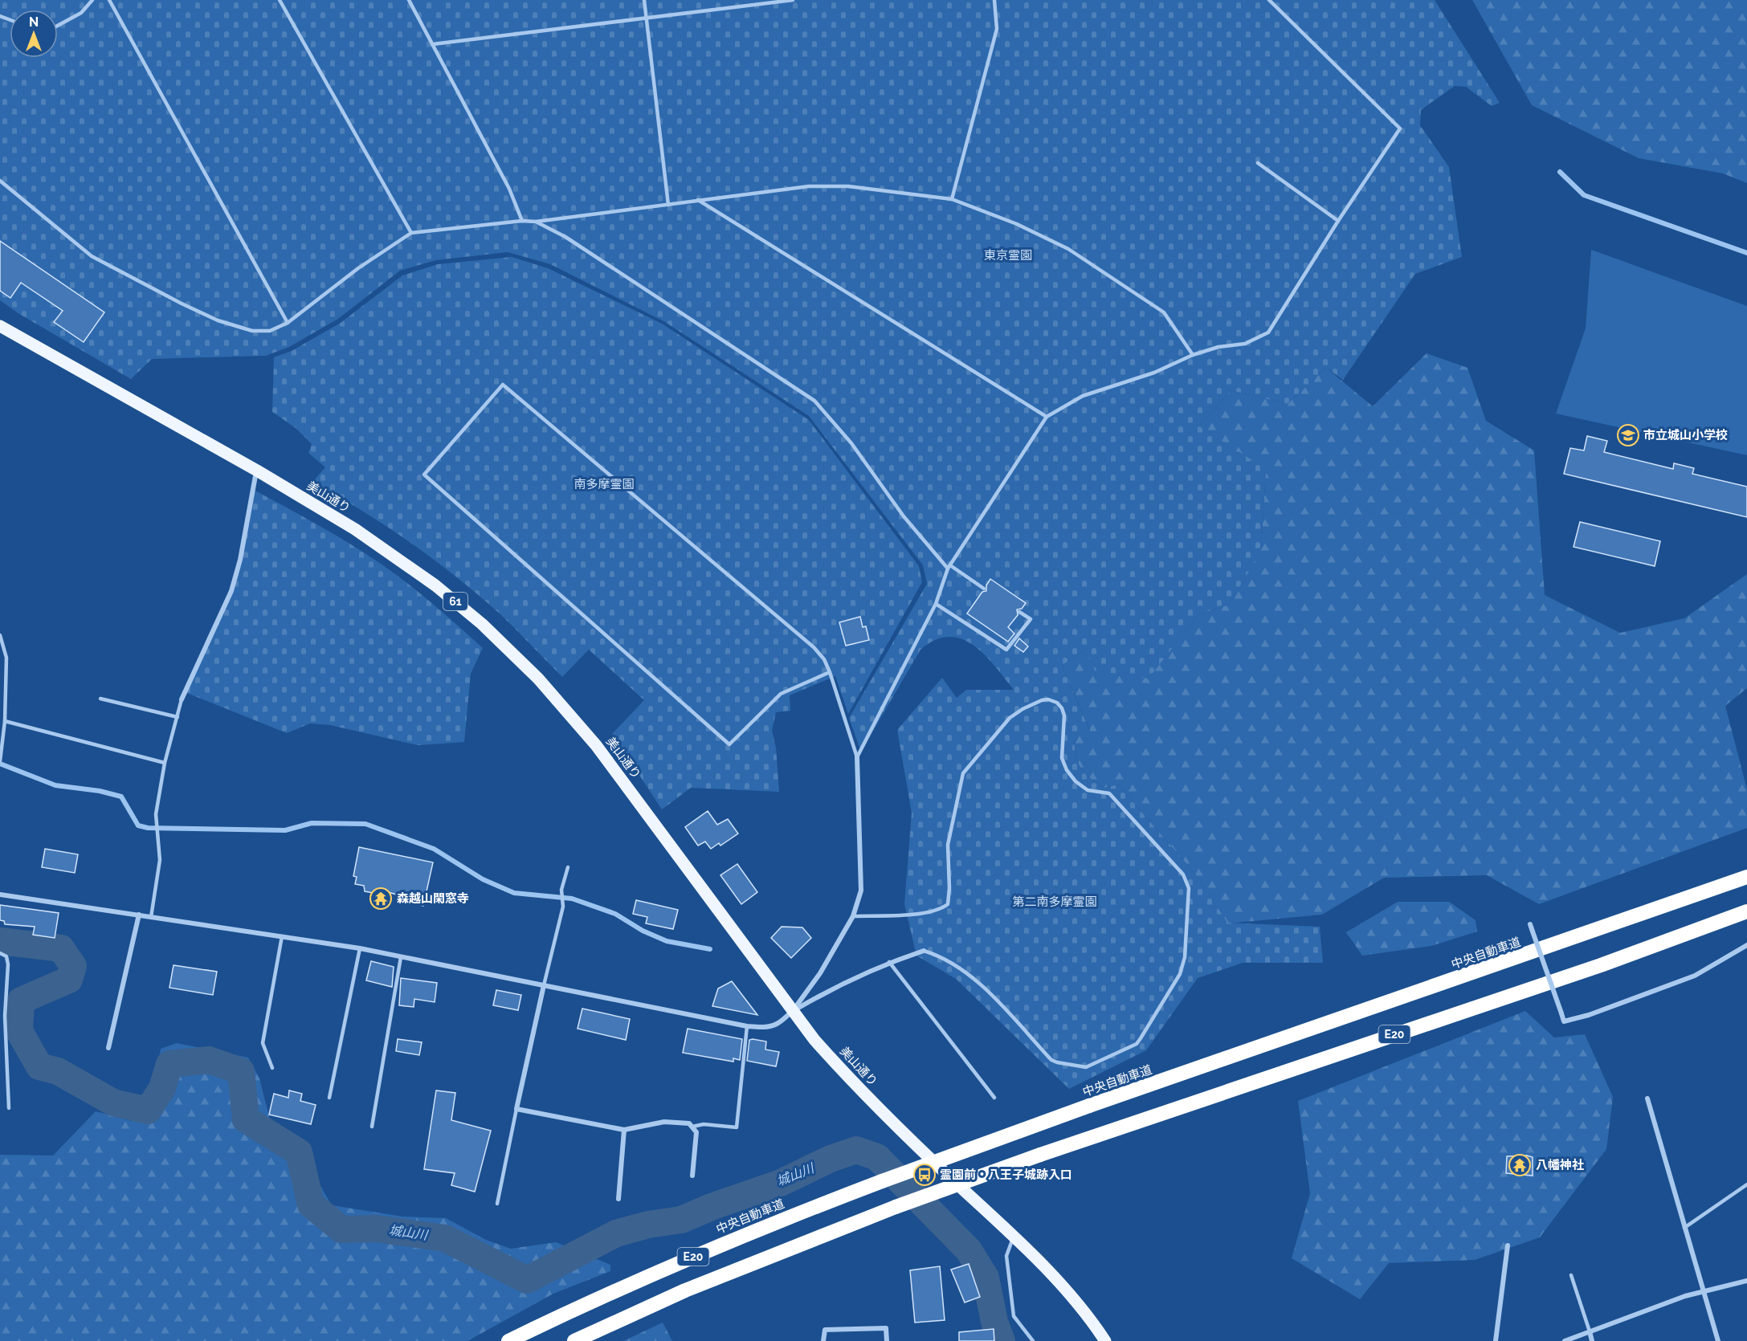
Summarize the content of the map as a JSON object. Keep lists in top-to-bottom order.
{
  "streets": {
    "highway": ["中央自動車道", "E20"],
    "main road": ["美山通り", "61"]
  },
  "water": ["城山川"],
  "parks": ["東京霊園", "南多摩霊園", "第二南多摩霊園"],
  "places": {
    "school or university": ["市立城山小学校"],
    "temple": ["森越山閑窓寺", "八幡神社"],
    "bus stop": ["霊園前・八王子城跡入口"]
  },
  "north": "top"
}
